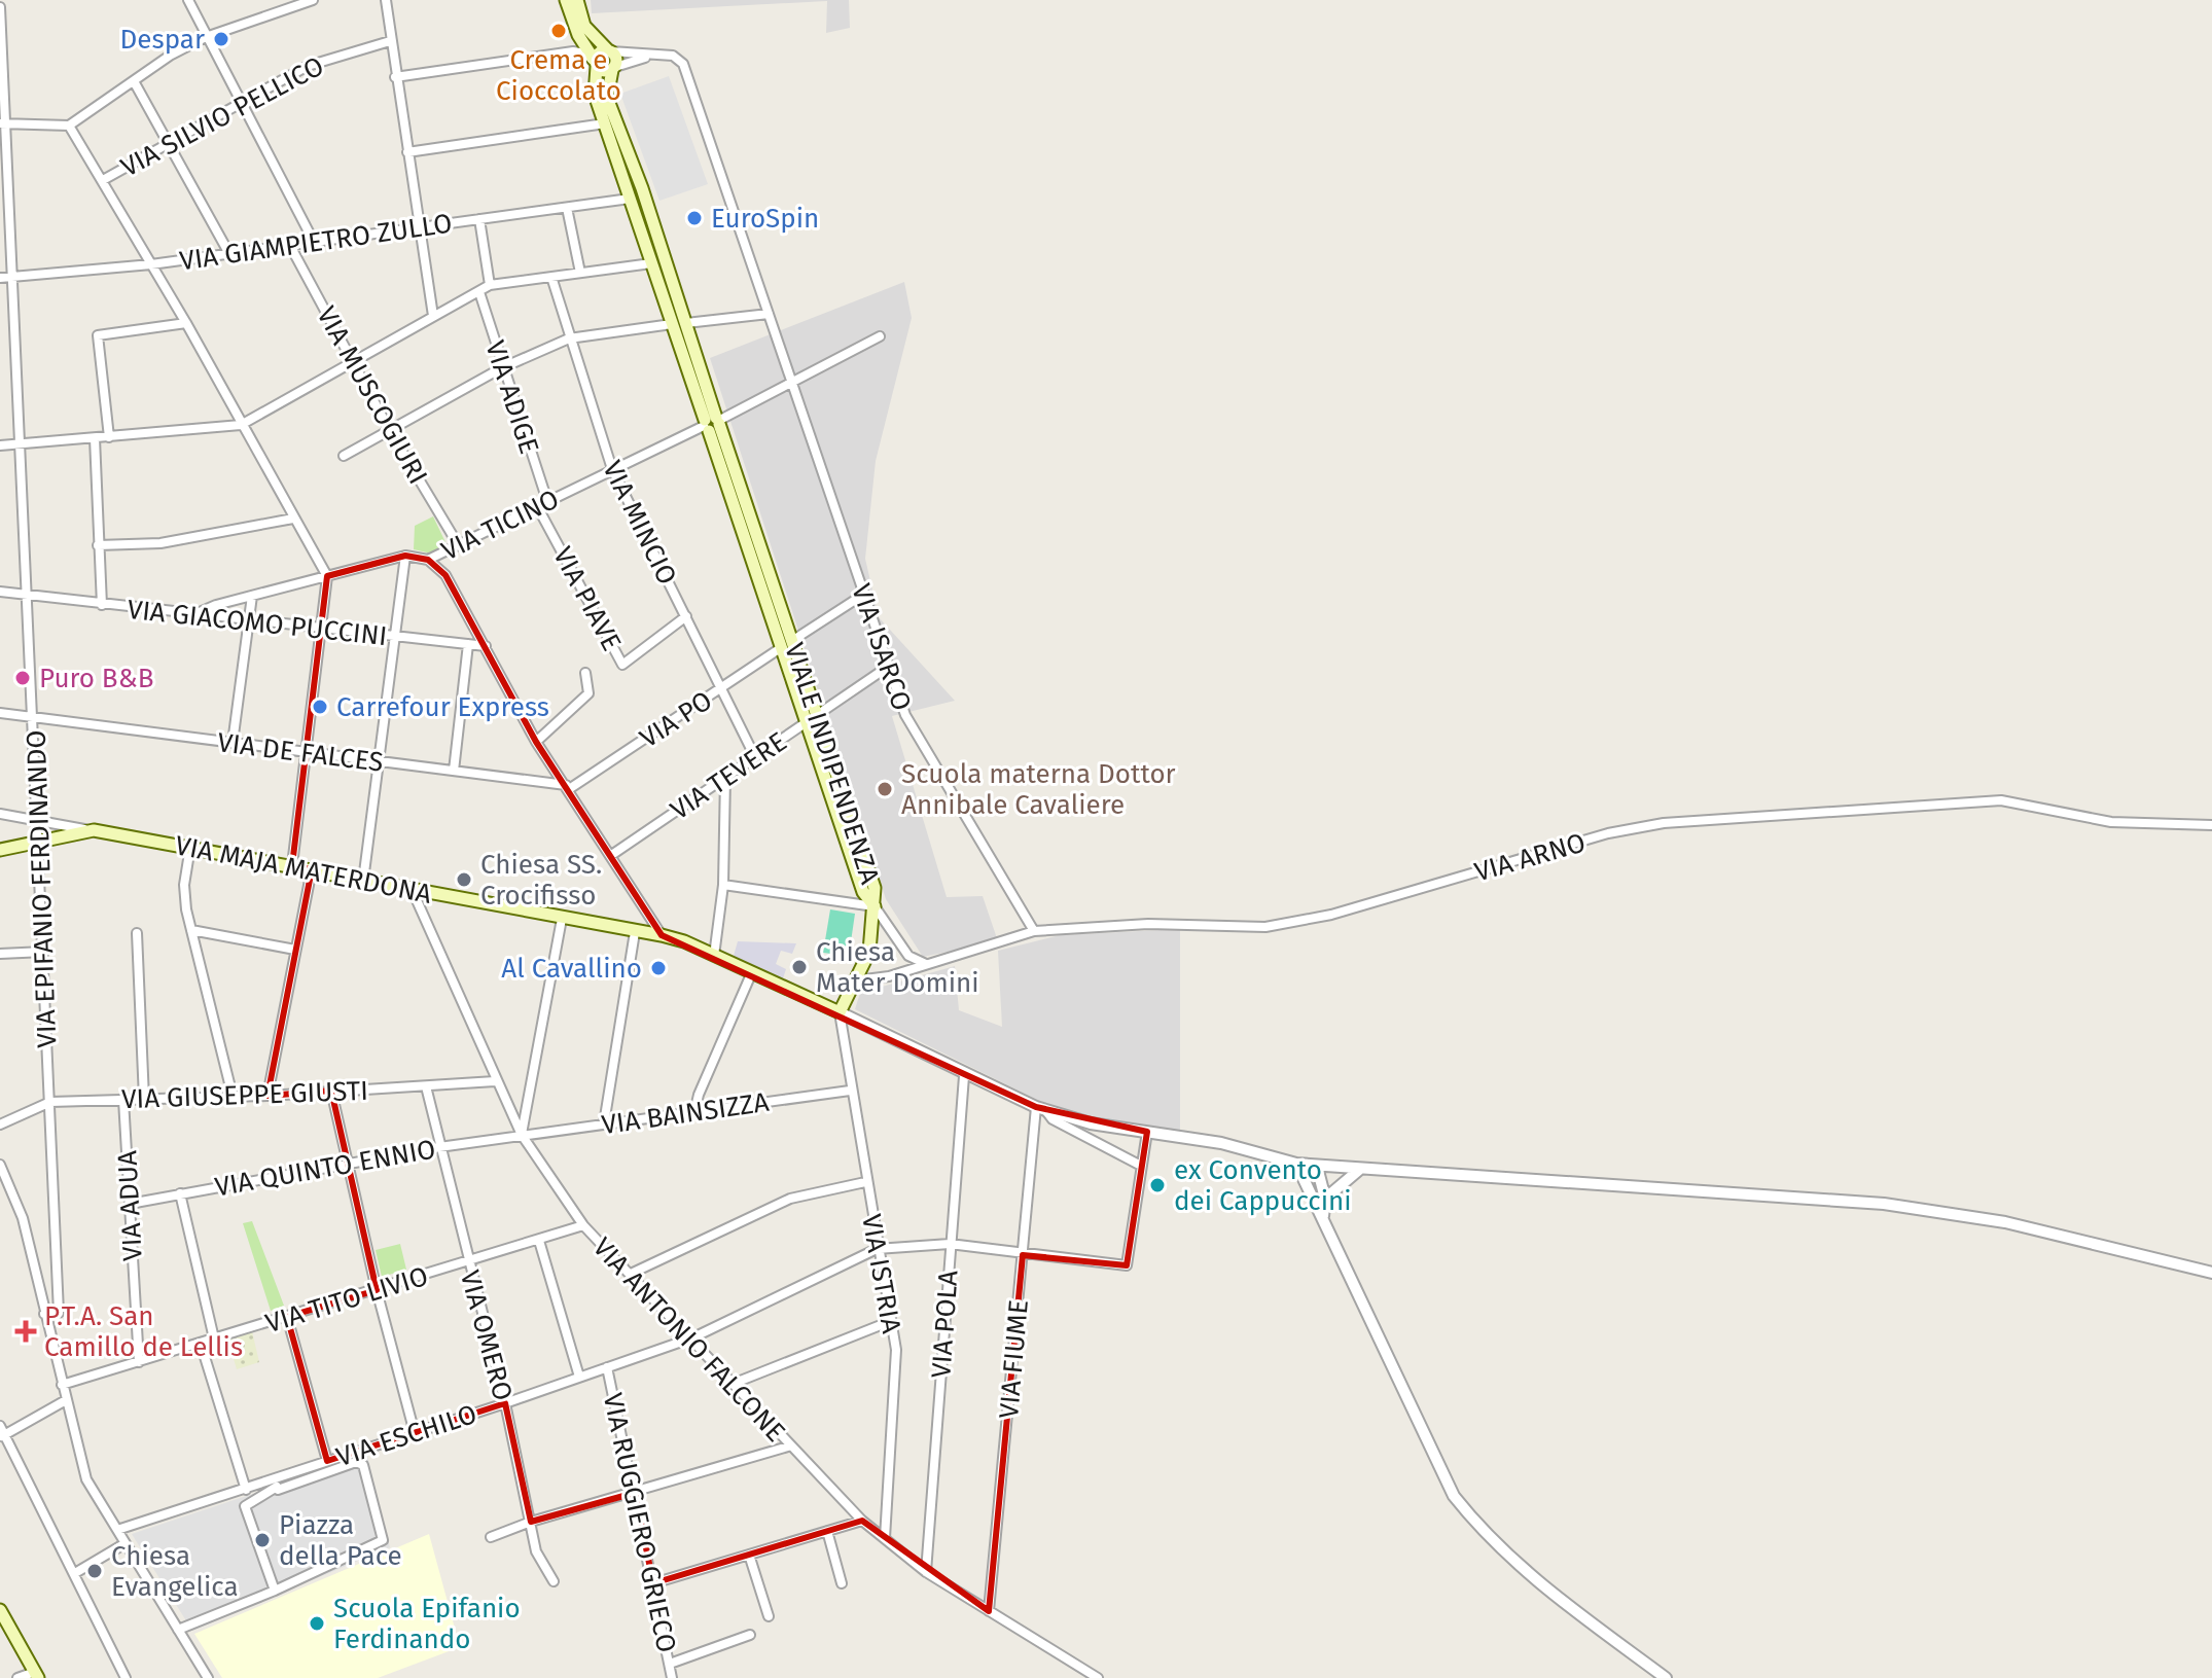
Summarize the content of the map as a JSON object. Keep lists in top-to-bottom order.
{
  "streets": {
    "main road": ["VIALE INDIPENDENZA", "VIA MAJA MATERDONA"],
    "street": [
      "VIA SILVIO PELLICO",
      "VIA GIAMPIETRO ZULLO",
      "VIA MUSCOGIURI",
      "VIA ADIGE",
      "VIA MINCIO",
      "VIA TICINO",
      "VIA PIAVE",
      "VIA GIACOMO PUCCINI",
      "VIA ISARCO",
      "VIA PO",
      "VIA DE FALCES",
      "VIA TEVERE",
      "VIA ARNO",
      "VIA EPIFANIO FERDINANDO",
      "VIA GIUSEPPE GIUSTI",
      "VIA BAINSIZZA",
      "VIA QUINTO ENNIO",
      "VIA ADUA",
      "VIA ISTRIA",
      "VIA TITO LIVIO",
      "VIA POLA",
      "VIA OMERO",
      "VIA ANTONIO FALCONE",
      "VIA FIUME",
      "VIA ESCHILO",
      "VIA RUGGIERO GRIECO"
    ]
  },
  "crossings": [
    ["VIA GIAMPIETRO ZULLO", "VIA MUSCOGIURI"],
    ["VIA GIAMPIETRO ZULLO", "VIALE INDIPENDENZA"],
    ["VIA GIAMPIETRO ZULLO", "VIA EPIFANIO FERDINANDO"],
    ["VIA MUSCOGIURI", "VIA TICINO"],
    ["VIA ADIGE", "VIA TICINO"],
    ["VIA MINCIO", "VIA TICINO"],
    ["VIA MINCIO", "VIA PIAVE"],
    ["VIA MINCIO", "VIA PO"],
    ["VIA MINCIO", "VIA TEVERE"],
    ["VIA TICINO", "VIA PIAVE"],
    ["VIA TICINO", "VIA GIACOMO PUCCINI"],
    ["VIA TICINO", "VIA ISARCO"],
    ["VIA TICINO", "VIALE INDIPENDENZA"],
    ["VIA GIACOMO PUCCINI", "VIA EPIFANIO FERDINANDO"],
    ["VIA ISARCO", "VIA PO"],
    ["VIA ISARCO", "VIA TEVERE"],
    ["VIA ISARCO", "VIA ARNO"],
    ["VIA PO", "VIA DE FALCES"],
    ["VIA PO", "VIALE INDIPENDENZA"],
    ["VIA DE FALCES", "VIA EPIFANIO FERDINANDO"],
    ["VIALE INDIPENDENZA", "VIA TEVERE"],
    ["VIA MAJA MATERDONA", "VIA EPIFANIO FERDINANDO"],
    ["VIA MAJA MATERDONA", "VIA ISTRIA"],
    ["VIA MAJA MATERDONA", "VIA ANTONIO FALCONE"],
    ["VIA EPIFANIO FERDINANDO", "VIA GIUSEPPE GIUSTI"],
    ["VIA GIUSEPPE GIUSTI", "VIA ADUA"],
    ["VIA GIUSEPPE GIUSTI", "VIA OMERO"],
    ["VIA GIUSEPPE GIUSTI", "VIA ANTONIO FALCONE"],
    ["VIA BAINSIZZA", "VIA QUINTO ENNIO"],
    ["VIA BAINSIZZA", "VIA ISTRIA"],
    ["VIA BAINSIZZA", "VIA ANTONIO FALCONE"],
    ["VIA QUINTO ENNIO", "VIA ADUA"],
    ["VIA QUINTO ENNIO", "VIA OMERO"],
    ["VIA QUINTO ENNIO", "VIA ANTONIO FALCONE"],
    ["VIA ADUA", "VIA TITO LIVIO"],
    ["VIA ISTRIA", "VIA ANTONIO FALCONE"],
    ["VIA ISTRIA", "VIA ESCHILO"],
    ["VIA TITO LIVIO", "VIA OMERO"],
    ["VIA TITO LIVIO", "VIA ANTONIO FALCONE"],
    ["VIA POLA", "VIA ANTONIO FALCONE"],
    ["VIA OMERO", "VIA ESCHILO"],
    ["VIA ANTONIO FALCONE", "VIA FIUME"],
    ["VIA ANTONIO FALCONE", "VIA ESCHILO"],
    ["VIA ESCHILO", "VIA RUGGIERO GRIECO"]
  ],
  "places": {
    "other": [
      "Crema e Cioccolato",
      "Despar",
      "EuroSpin",
      "Puro B&B",
      "Carrefour Express",
      "Scuola materna Dottor Annibale Cavaliere",
      "Chiesa SS. Crocifisso",
      "Chiesa Mater Domini",
      "Al Cavallino",
      "ex Convento dei Cappuccini",
      "Piazza della Pace",
      "Chiesa Evangelica",
      "Scuola Epifanio Ferdinando"
    ],
    "health": ["P.T.A. San Camillo de Lellis"]
  }
}
